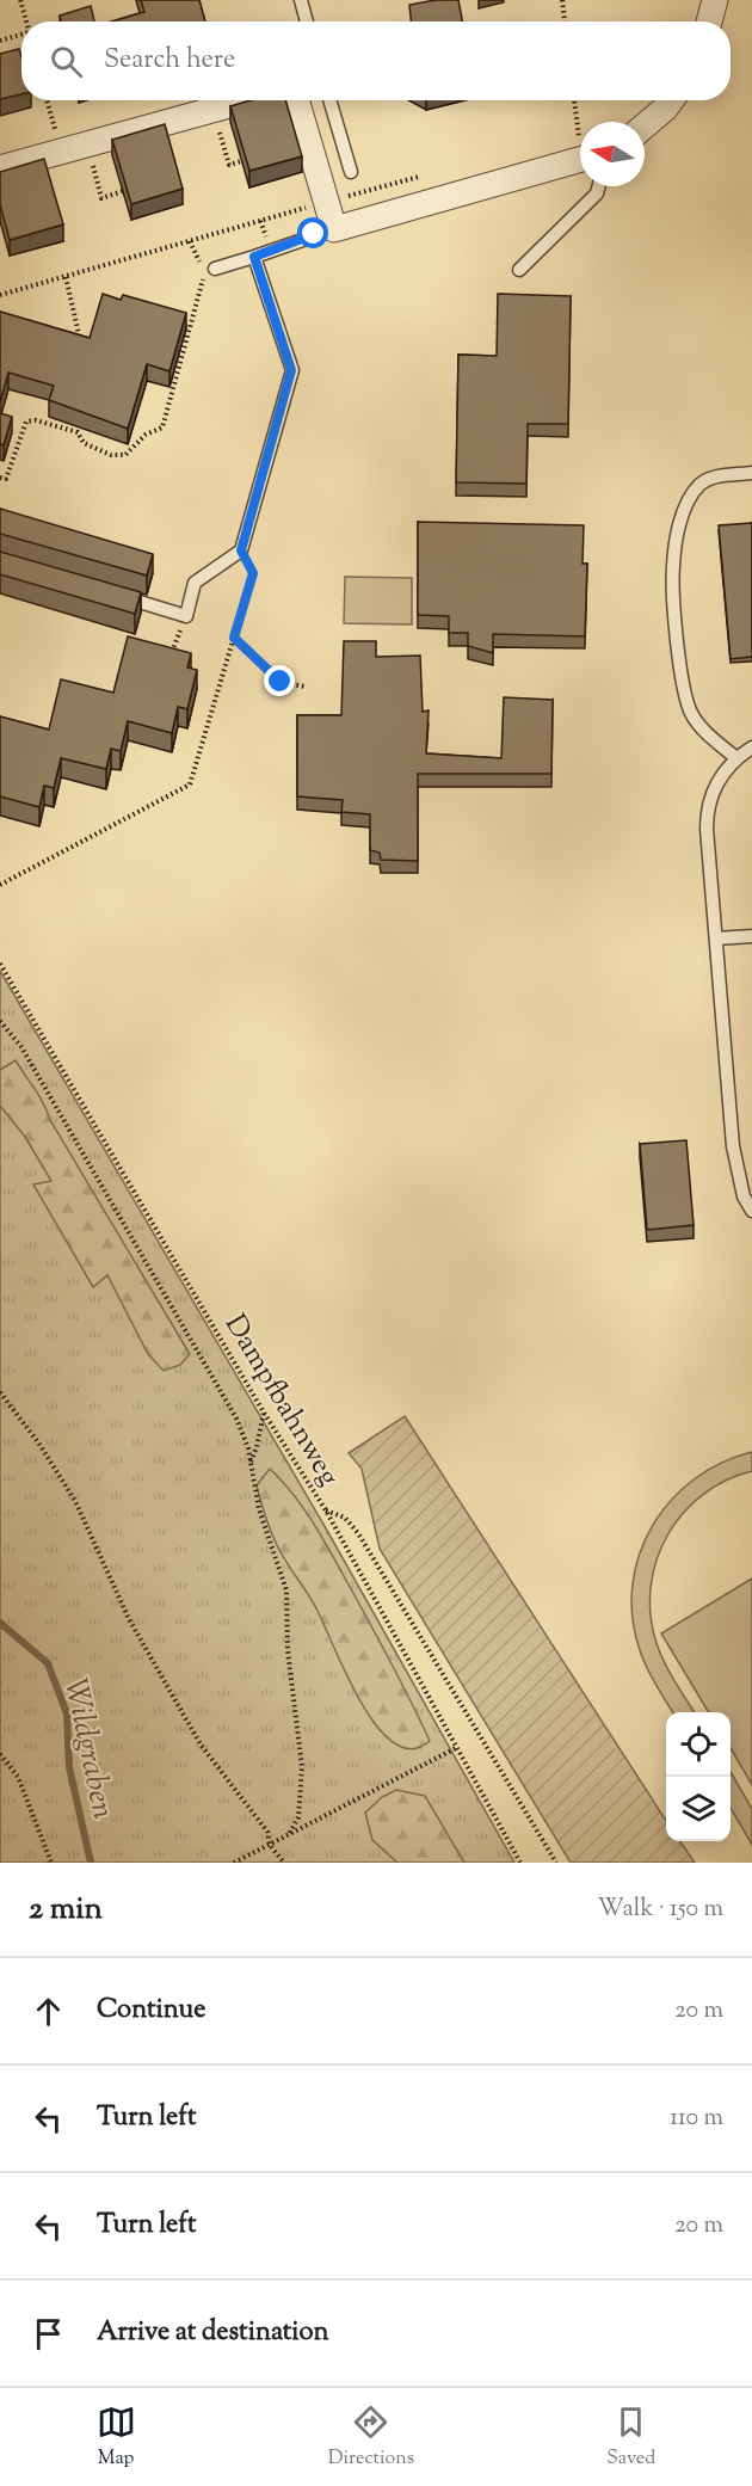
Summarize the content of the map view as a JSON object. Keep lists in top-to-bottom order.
{
  "streets": {
    "path": ["Dampfbahnweg"]
  },
  "water": ["Wildgraben"],
  "north": "left",
  "page": {
    "search": "Search here",
    "heading": ["2 min", "Walk · 150 m"],
    "list": [
      ["Continue", "20 m"],
      ["Turn left", "110 m"],
      ["Turn left", "20 m"],
      "Arrive at destination"
    ],
    "nav": ["Map", "Directions", "Saved"]
  }
}
